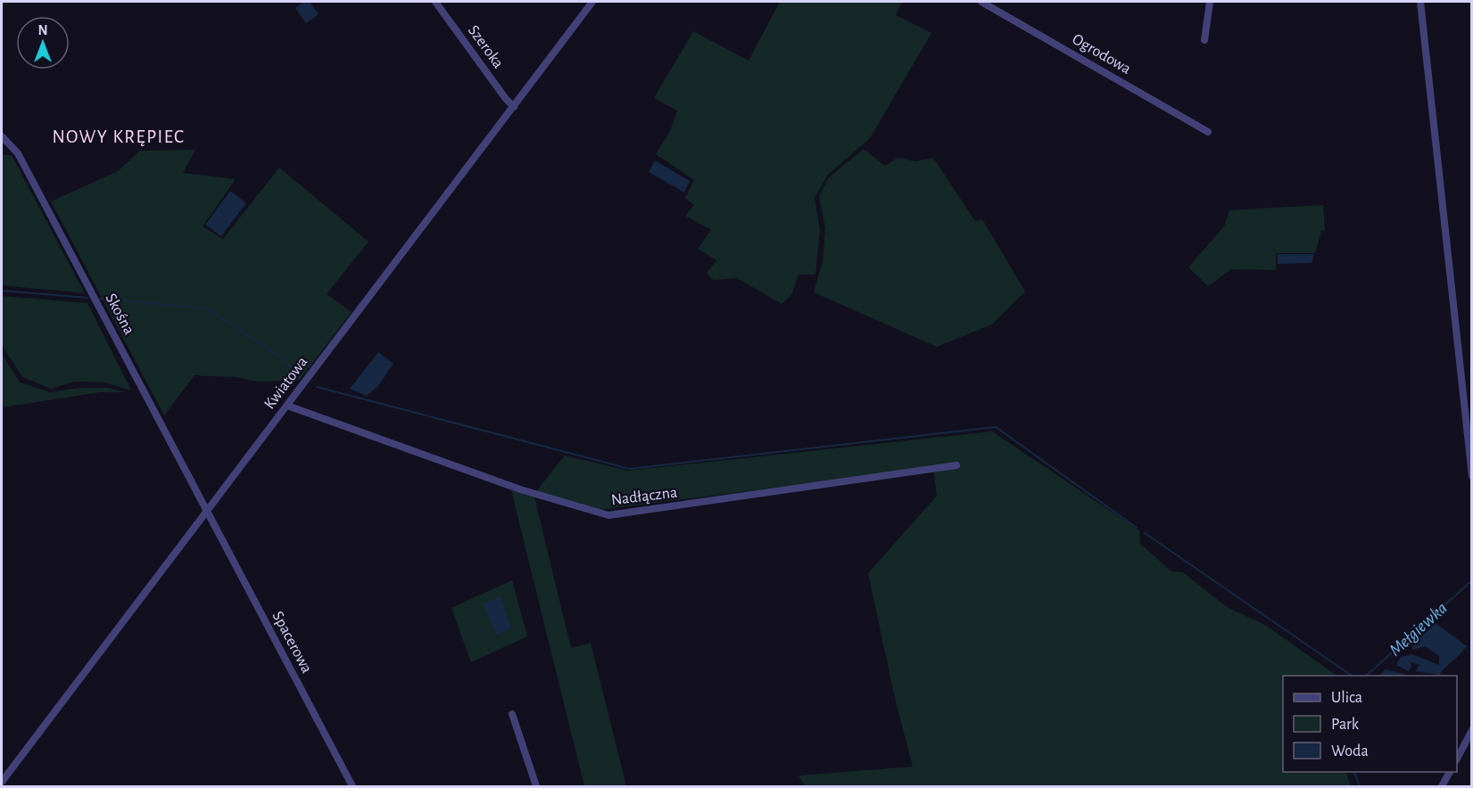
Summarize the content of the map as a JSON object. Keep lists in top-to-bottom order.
{
  "streets": {
    "street": [
      "Szeroka",
      "Ogrodowa",
      "Skośna",
      "Kwiatowa",
      "Nadłączna",
      "Spacerowa"
    ]
  },
  "crossings": [
    ["Szeroka", "Kwiatowa"],
    ["Skośna", "Kwiatowa"],
    ["Skośna", "Spacerowa"],
    ["Kwiatowa", "Nadłączna"],
    ["Kwiatowa", "Spacerowa"]
  ],
  "districts": ["NOWY KRĘPIEC"],
  "water": ["Mełgiewka"],
  "legend": ["Ulica", "Park", "Woda"],
  "north": "top"
}
